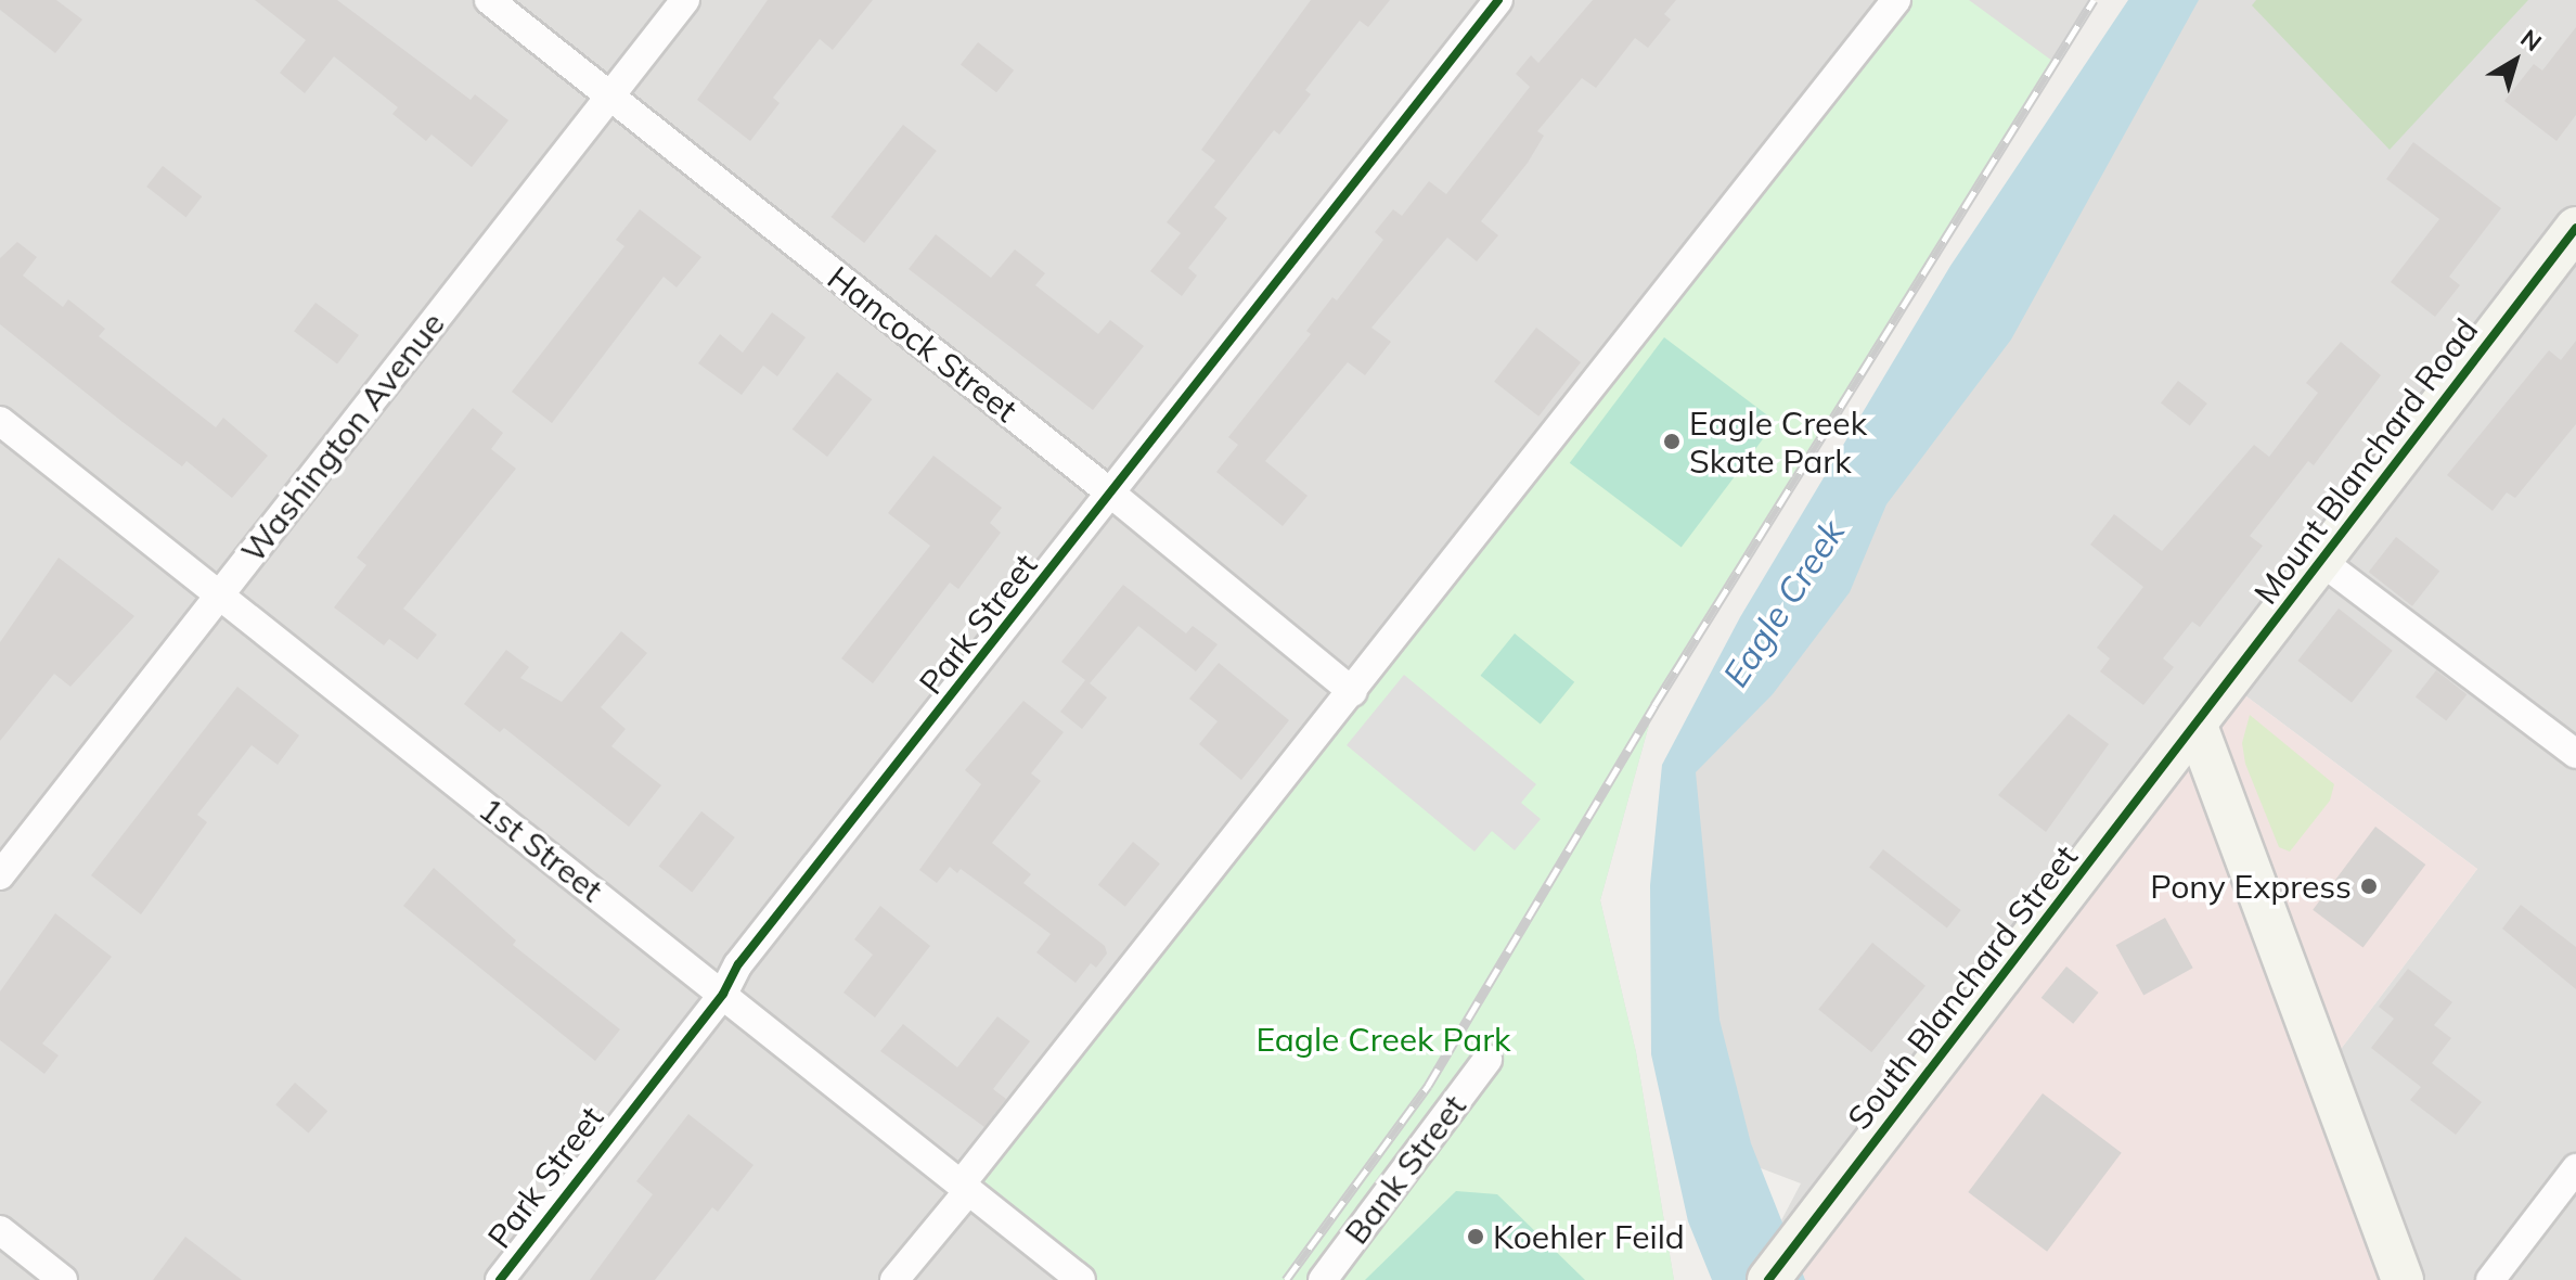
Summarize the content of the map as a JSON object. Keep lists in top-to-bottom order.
{
  "streets": {
    "main road": ["Mount Blanchard Road", "South Blanchard Street"],
    "street": [
      "Hancock Street",
      "Washington Avenue",
      "Park Street",
      "1st Street",
      "Bank Street"
    ]
  },
  "crossings": [
    ["Hancock Street", "Washington Avenue"],
    ["Hancock Street", "Park Street"],
    ["Washington Avenue", "1st Street"],
    ["Mount Blanchard Road", "South Blanchard Street"],
    ["Park Street", "1st Street"]
  ],
  "water": ["Eagle Creek"],
  "parks": ["Eagle Creek Park"],
  "places": ["Eagle Creek Skate Park", "Pony Express", "Koehler Feild"],
  "north": "top right"
}
